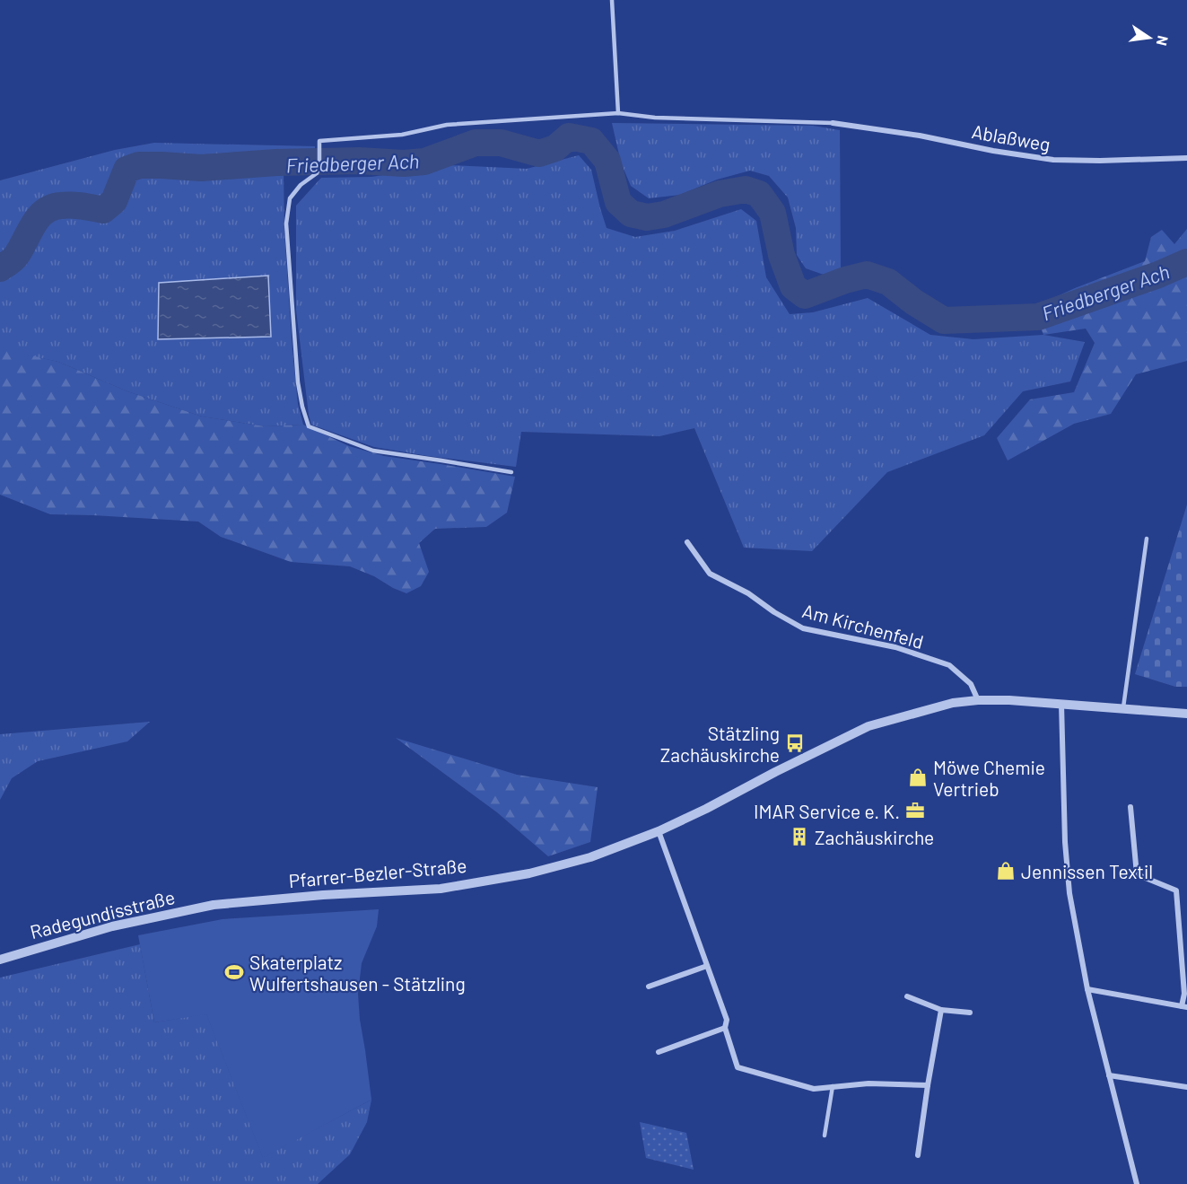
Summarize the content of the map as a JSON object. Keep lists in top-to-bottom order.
{
  "streets": {
    "street": [
      "Ablaßweg",
      "Am Kirchenfeld",
      "Pfarrer-Bezler-Straße",
      "Radegundisstraße"
    ]
  },
  "crossings": [
    ["Am Kirchenfeld", "Pfarrer-Bezler-Straße"],
    ["Pfarrer-Bezler-Straße", "Radegundisstraße"]
  ],
  "water": ["Friedberger Ach"],
  "places": {
    "bus stop": ["Stätzling Zachäuskirche"],
    "shop": ["Möwe Chemie Vertrieb", "Jennissen Textil"],
    "office": ["IMAR Service e. K."],
    "building": ["Zachäuskirche"],
    "sports": ["Skaterplatz Wulfertshausen - Stätzling"]
  },
  "north": "right"
}
